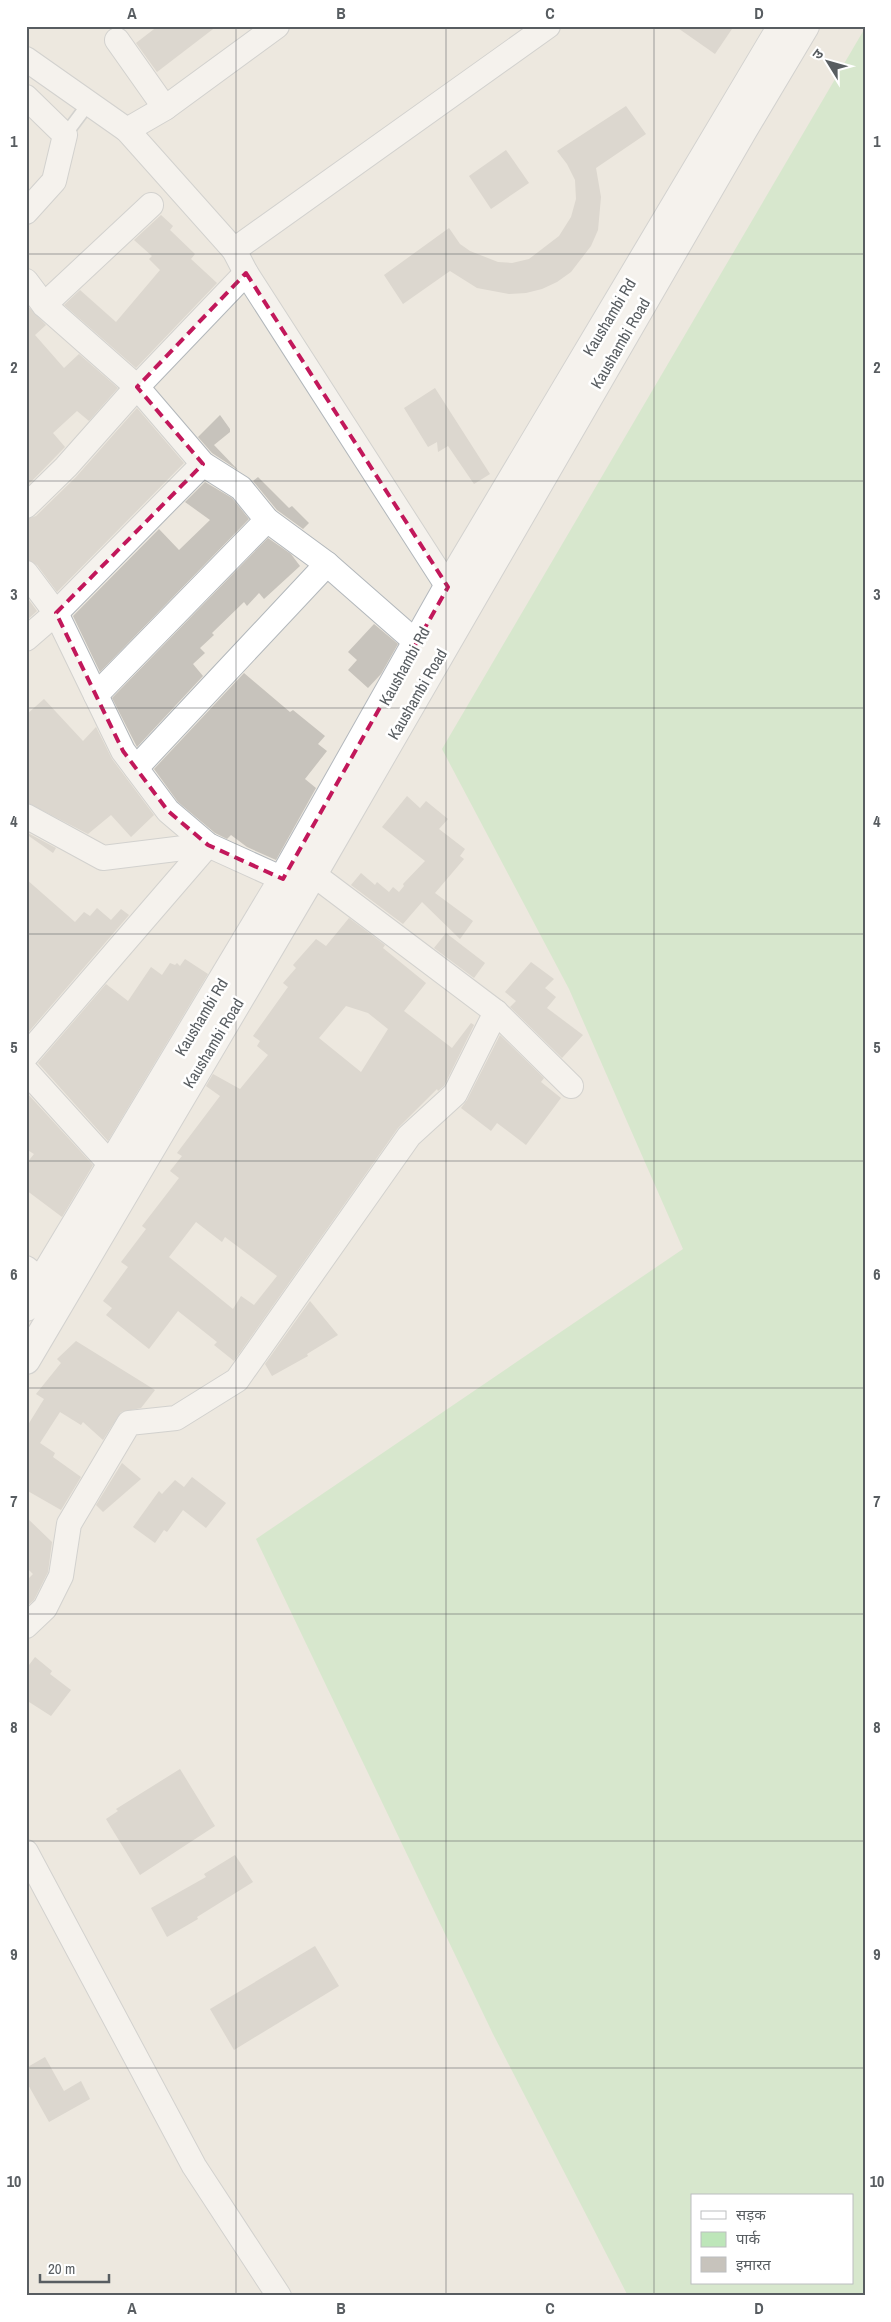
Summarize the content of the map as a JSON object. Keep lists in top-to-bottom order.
{
  "streets": {
    "main road": ["Kaushambi Rd", "Kaushambi Road"]
  },
  "legend": ["सड़क", "पार्क", "इमारत"],
  "scale_bar": "20 m",
  "north": "top left",
  "grid": {
    "columns": [
      "A",
      "B",
      "C",
      "D"
    ],
    "rows": [
      "1",
      "2",
      "3",
      "4",
      "5",
      "6",
      "7",
      "8",
      "9",
      "10"
    ]
  }
}
